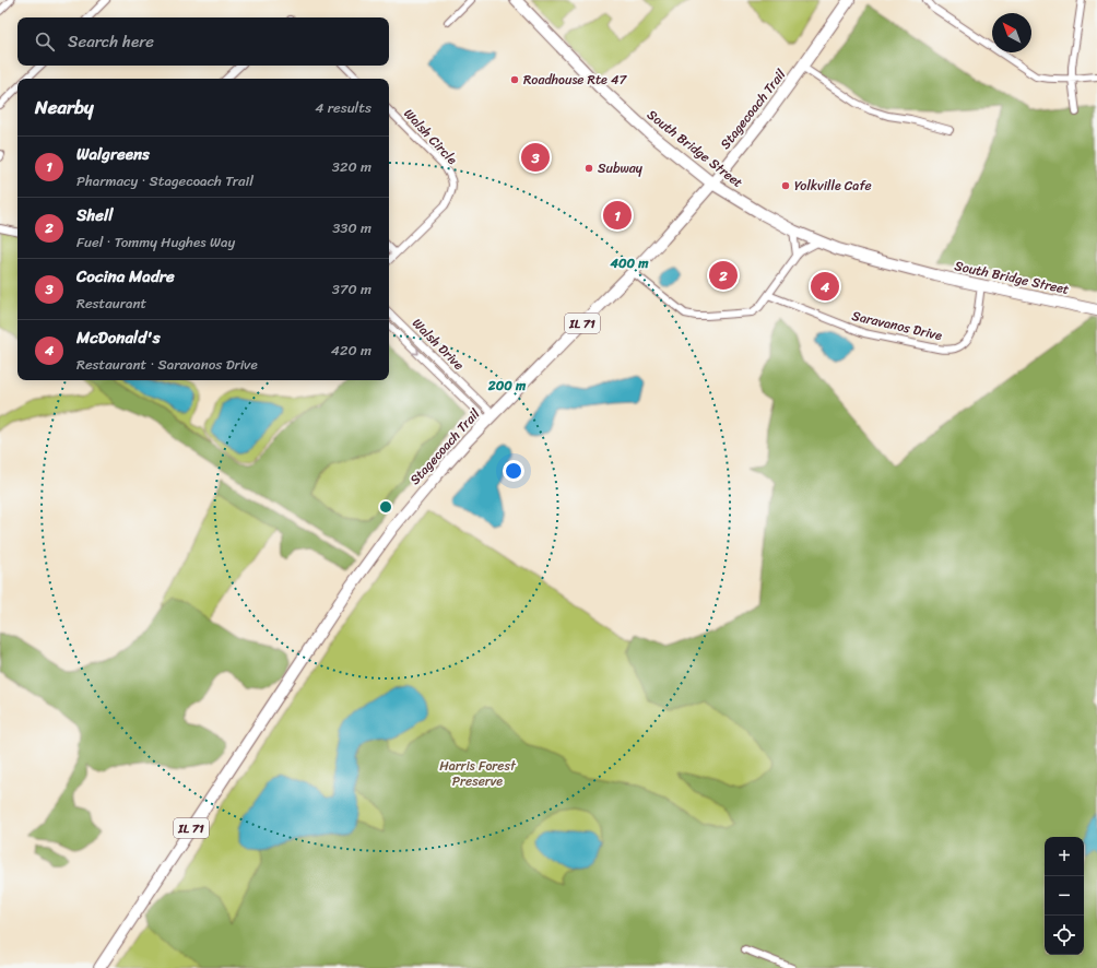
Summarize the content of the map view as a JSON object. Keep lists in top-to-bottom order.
{
  "streets": {
    "main road": ["Stagecoach Trail", "South Bridge Street", "IL 71"],
    "street": ["Walsh Circle", "Saravanos Drive", "Walsh Drive"]
  },
  "crossings": [
    ["Stagecoach Trail", "South Bridge Street"],
    ["Stagecoach Trail", "Walsh Drive"],
    ["South Bridge Street", "Saravanos Drive"]
  ],
  "parks": ["Harris Forest Preserve"],
  "places": ["Roadhouse Rte 47", "Subway", "Yolkville Cafe"],
  "north": "top left",
  "page": {
    "search": "Search here",
    "heading": ["Nearby", "4 results"],
    "list": [
      {
        "mark": "1",
        "name": "Walgreens",
        "note": "Pharmacy · Stagecoach Trail",
        "value": "320 m"
      },
      {
        "mark": "2",
        "name": "Shell",
        "note": "Fuel · Tommy Hughes Way",
        "value": "330 m"
      },
      {
        "mark": "3",
        "name": "Cocina Madre",
        "note": "Restaurant",
        "value": "370 m"
      },
      {
        "mark": "4",
        "name": "McDonald's",
        "note": "Restaurant · Saravanos Drive",
        "value": "420 m"
      }
    ],
    "pins": [
      "3",
      "1",
      "2",
      "4"
    ],
    "map_buttons": ["+", "−"]
  },
  "rings": ["400 m", "200 m"]
}
